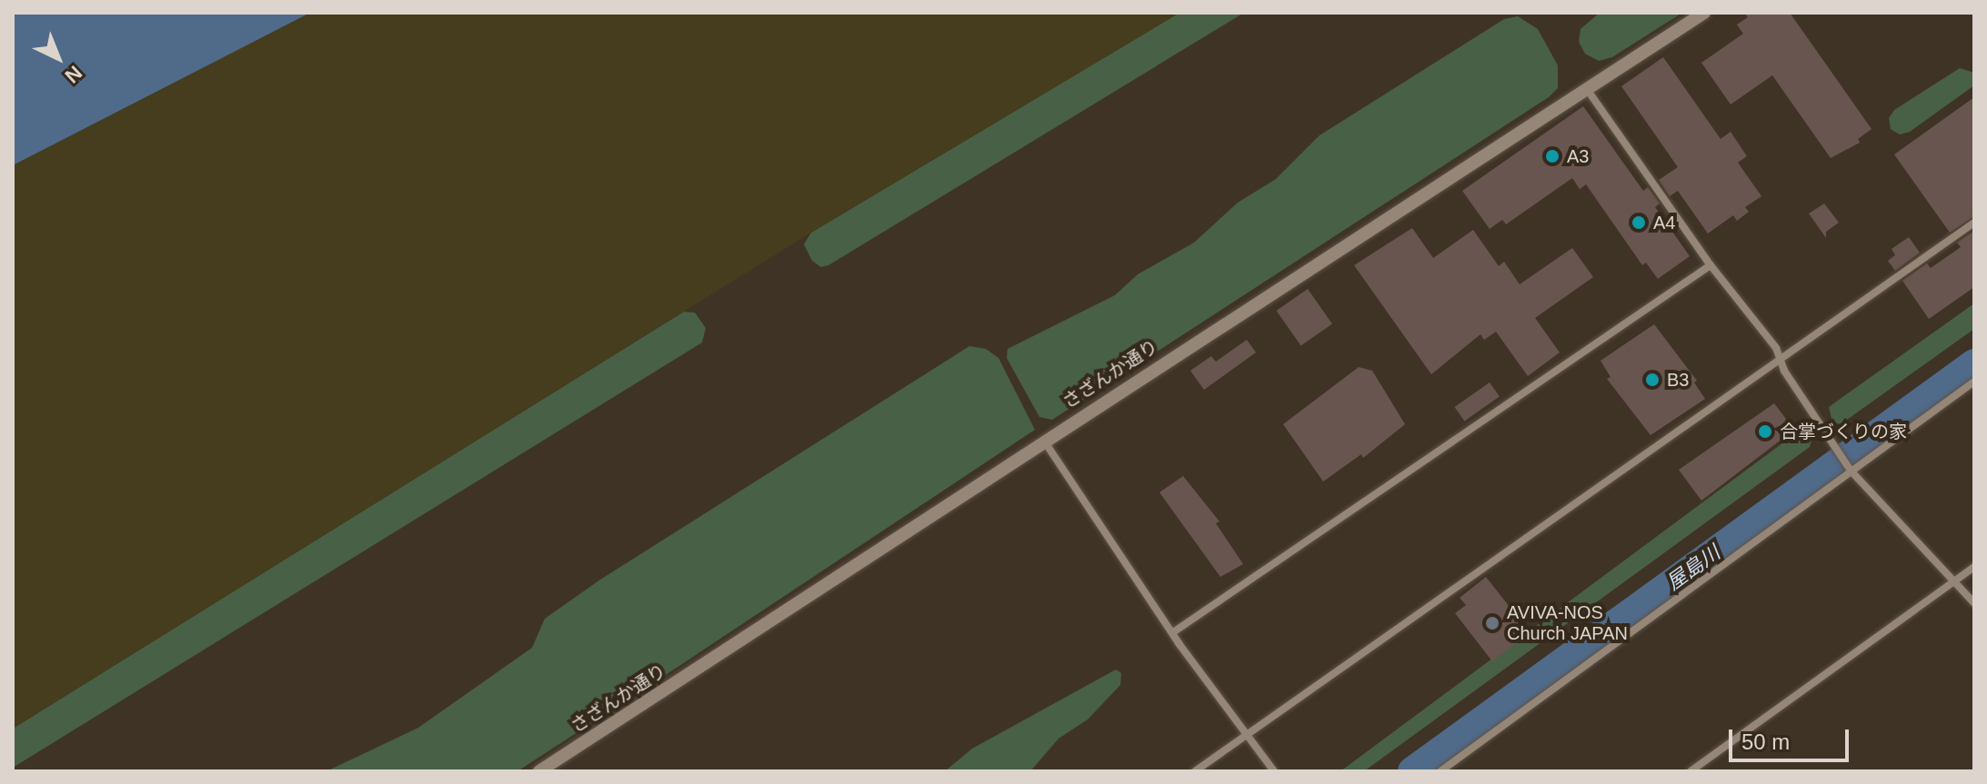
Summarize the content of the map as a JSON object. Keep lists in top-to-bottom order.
{
  "streets": {
    "street": ["さざんか通り"]
  },
  "water": ["屋島川"],
  "places": [
    "A3",
    "A4",
    "B3",
    "合掌づくりの家",
    "AVIVA-NOS Church JAPAN"
  ],
  "scale_bar": "50 m",
  "north": "bottom right"
}
